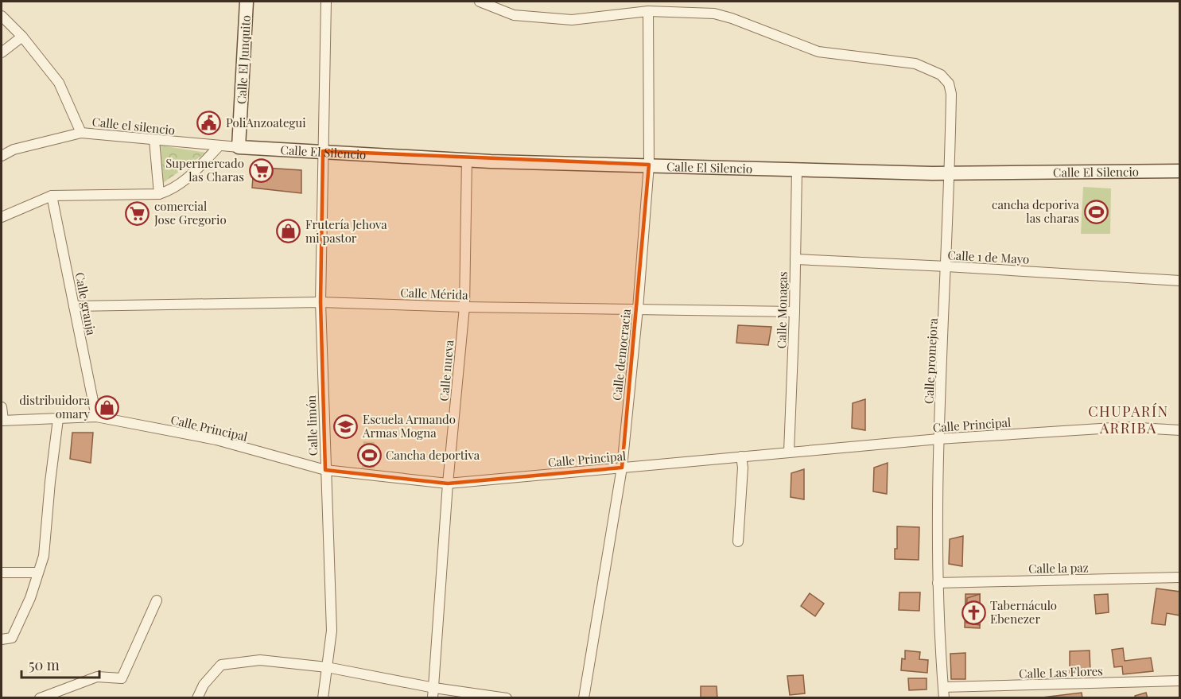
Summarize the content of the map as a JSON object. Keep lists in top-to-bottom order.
{
  "streets": {
    "street": [
      "Calle El Junquito",
      "Calle el silencio",
      "Calle El Silencio",
      "Calle 1 de Mayo",
      "Calle Mérida",
      "Calle granja",
      "Calle Monagas",
      "Calle democracia",
      "Calle promejora",
      "Calle nueva",
      "Calle Principal",
      "Calle limón",
      "Calle la paz",
      "Calle Las Flores"
    ]
  },
  "crossings": [
    ["Calle El Junquito", "Calle el silencio"],
    ["Calle El Junquito", "Calle El Silencio"],
    ["Calle el silencio", "Calle El Silencio"],
    ["Calle El Silencio", "Calle Monagas"],
    ["Calle El Silencio", "Calle democracia"],
    ["Calle El Silencio", "Calle promejora"],
    ["Calle El Silencio", "Calle nueva"],
    ["Calle El Silencio", "Calle limón"],
    ["Calle 1 de Mayo", "Calle Monagas"],
    ["Calle 1 de Mayo", "Calle promejora"],
    ["Calle Mérida", "Calle granja"],
    ["Calle Mérida", "Calle Monagas"],
    ["Calle Mérida", "Calle democracia"],
    ["Calle Mérida", "Calle nueva"],
    ["Calle Mérida", "Calle limón"],
    ["Calle granja", "Calle Principal"],
    ["Calle Monagas", "Calle Principal"],
    ["Calle democracia", "Calle promejora"],
    ["Calle democracia", "Calle Principal"],
    ["Calle promejora", "Calle Principal"],
    ["Calle promejora", "Calle la paz"],
    ["Calle promejora", "Calle Las Flores"],
    ["Calle nueva", "Calle Principal"],
    ["Calle Principal", "Calle limón"]
  ],
  "districts": ["CHUPARÍN ARRIBA"],
  "places": {
    "public building": ["PoliAnzoategui"],
    "supermarket": ["Supermercado las Charas", "comercial Jose Gregorio"],
    "sports": ["cancha deporiva las charas", "Cancha deportiva"],
    "shop": ["Frutería Jehova mi pastor", "distribuidora omary"],
    "school or university": ["Escuela Armando Armas Mogna"],
    "church": ["Tabernáculo Ebenezer"]
  },
  "scale_bar": "50 m"
}
